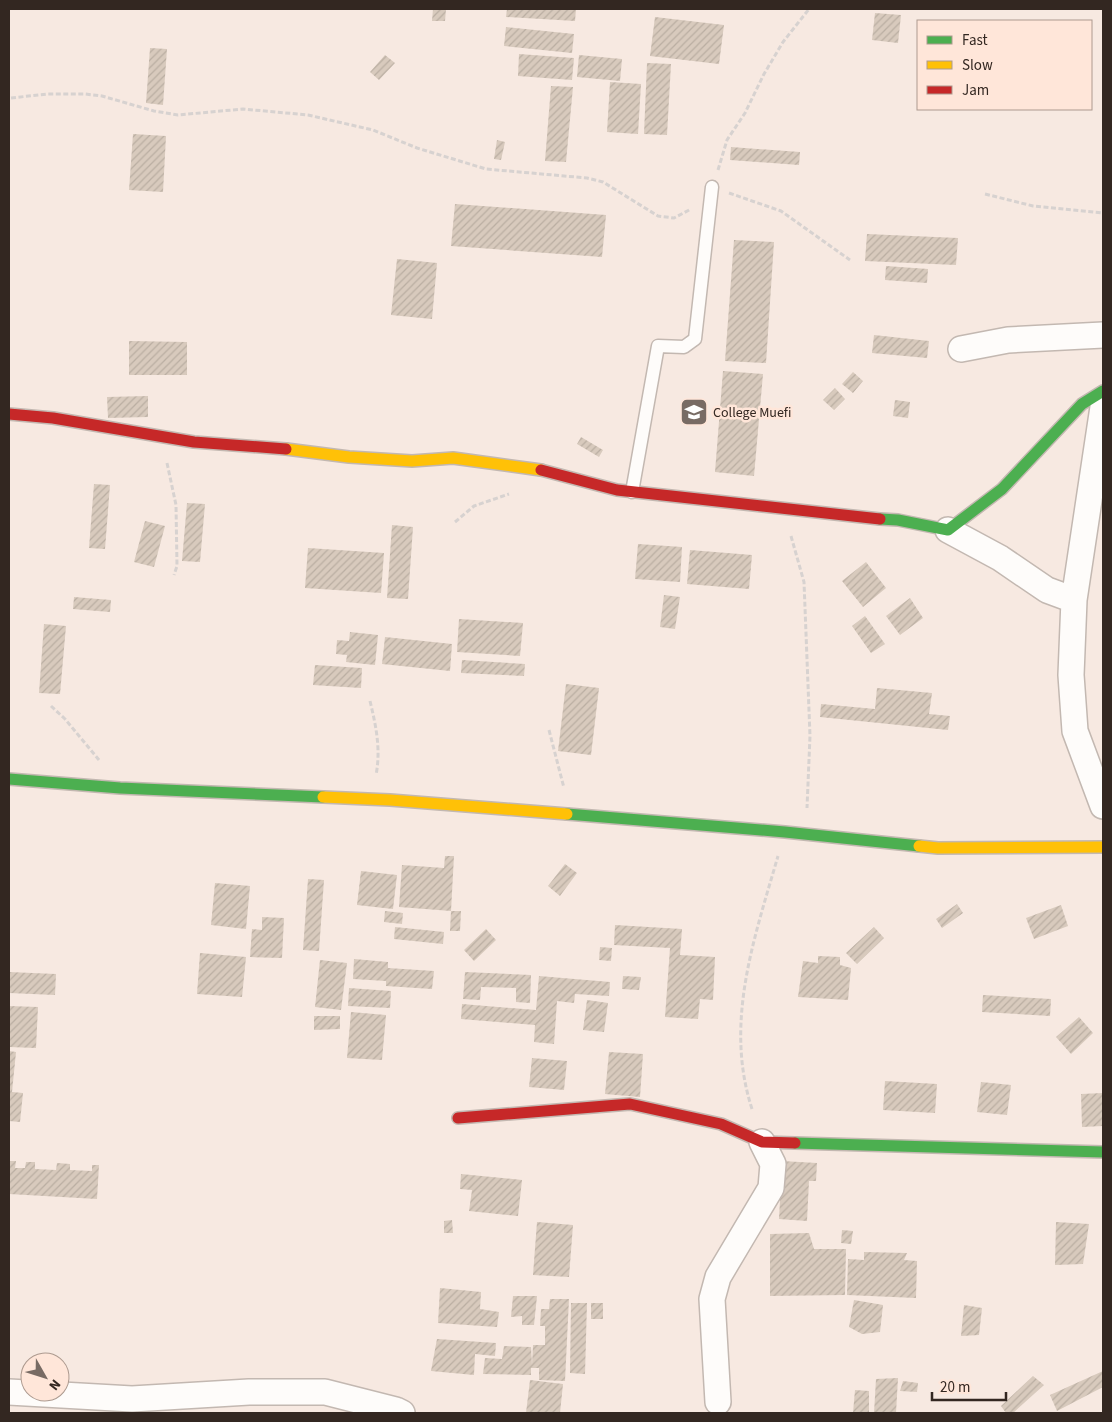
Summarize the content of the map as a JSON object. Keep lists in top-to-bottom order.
{
  "places": {
    "school or university": ["College Muefi"]
  },
  "legend": ["Fast", "Slow", "Jam"],
  "scale_bar": "20 m",
  "north": "bottom right"
}
